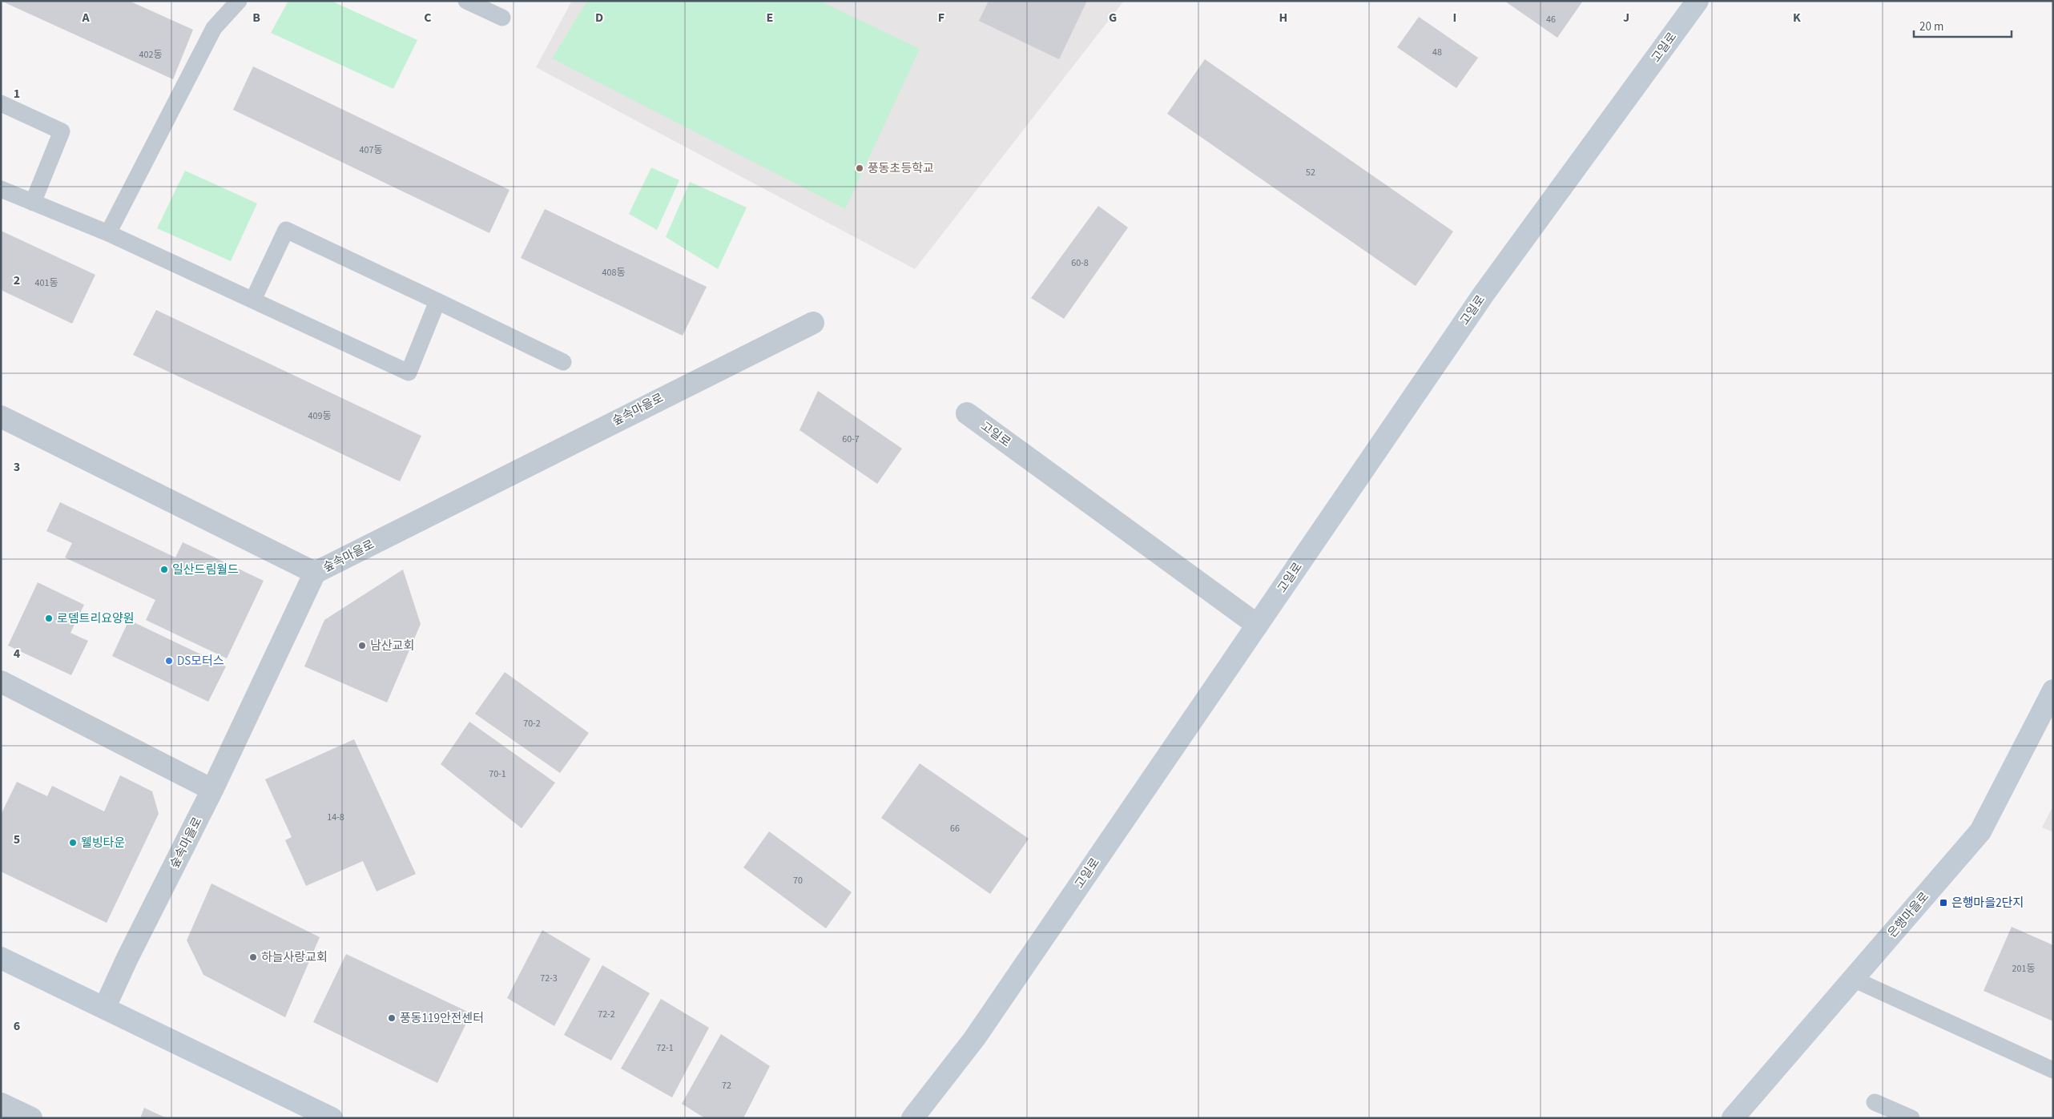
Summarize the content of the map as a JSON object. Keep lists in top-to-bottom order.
{
  "streets": {
    "main road": ["고일로", "은행마을로"],
    "street": ["숲속마을로"]
  },
  "places": {
    "other": [
      "풍동초등학교",
      "일산드림월드",
      "로뎀트리요양원",
      "남산교회",
      "DS모터스",
      "웰빙타운",
      "하늘사랑교회",
      "풍동119안전센터"
    ],
    "transit": ["은행마을2단지"]
  },
  "house_numbers": [
    "46",
    "48",
    "402동",
    "407동",
    "52",
    "60-8",
    "408동",
    "401동",
    "409동",
    "60-7",
    "70-2",
    "70-1",
    "14-8",
    "66",
    "70",
    "201동",
    "72-3",
    "72-2",
    "72-1",
    "72"
  ],
  "scale_bar": "20 m",
  "grid": {
    "columns": [
      "A",
      "B",
      "C",
      "D",
      "E",
      "F",
      "G",
      "H",
      "I",
      "J",
      "K"
    ],
    "rows": [
      "1",
      "2",
      "3",
      "4",
      "5",
      "6"
    ]
  }
}
